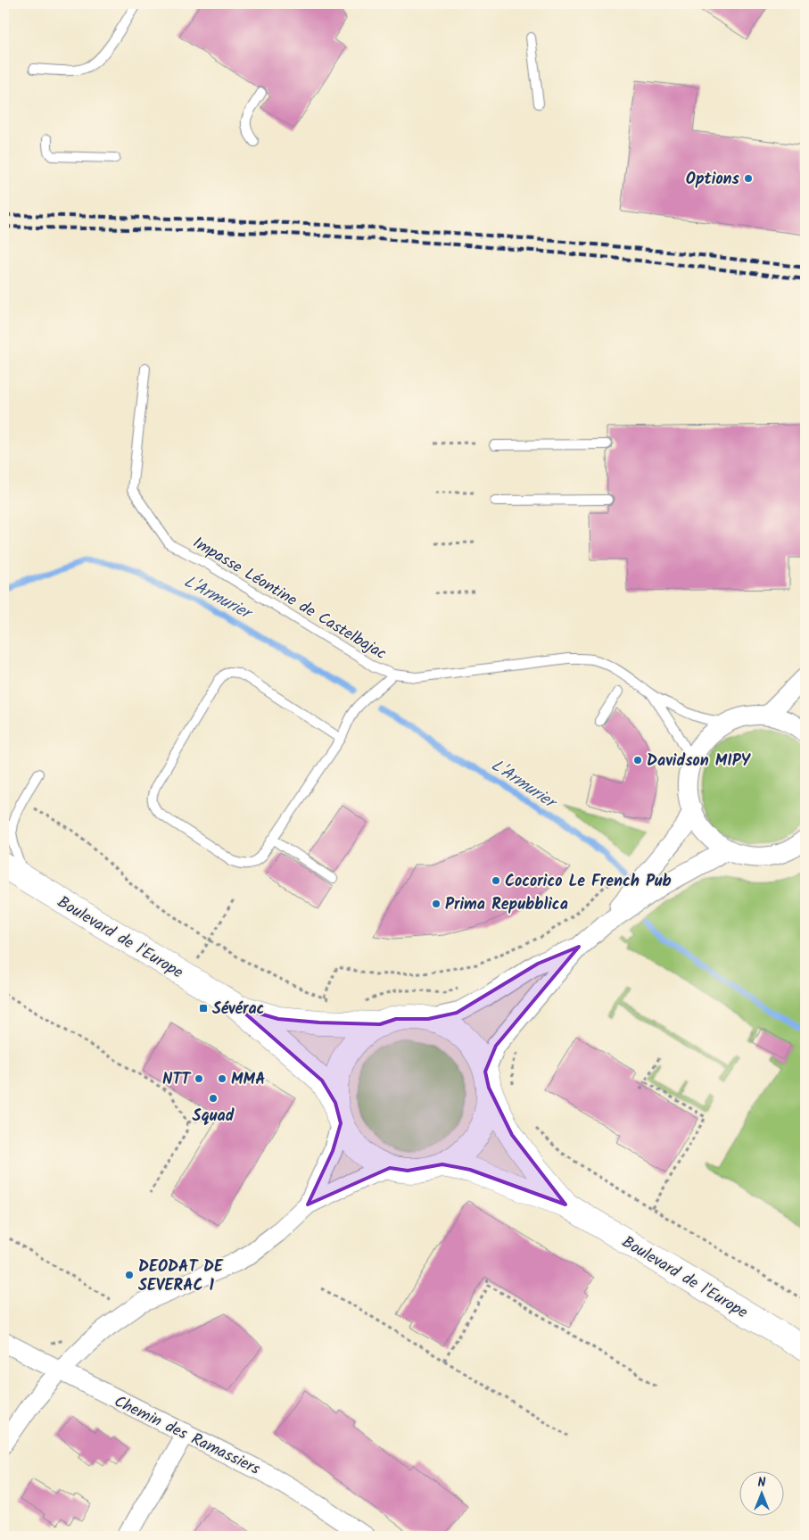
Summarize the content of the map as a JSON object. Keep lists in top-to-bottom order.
{
  "streets": {
    "street": ["Boulevard de l'Europe", "Chemin des Ramassiers"],
    "lane": ["Impasse Léontine de Castelbajac"]
  },
  "water": ["L'Armurier"],
  "places": {
    "other": [
      "Options",
      "Davidson MIPY",
      "Cocorico Le French Pub",
      "Prima Repubblica",
      "NTT",
      "MMA",
      "Squad",
      "DEODAT DE SEVERAC 1"
    ],
    "transit": ["Sévérac"]
  },
  "north": "top"
}
